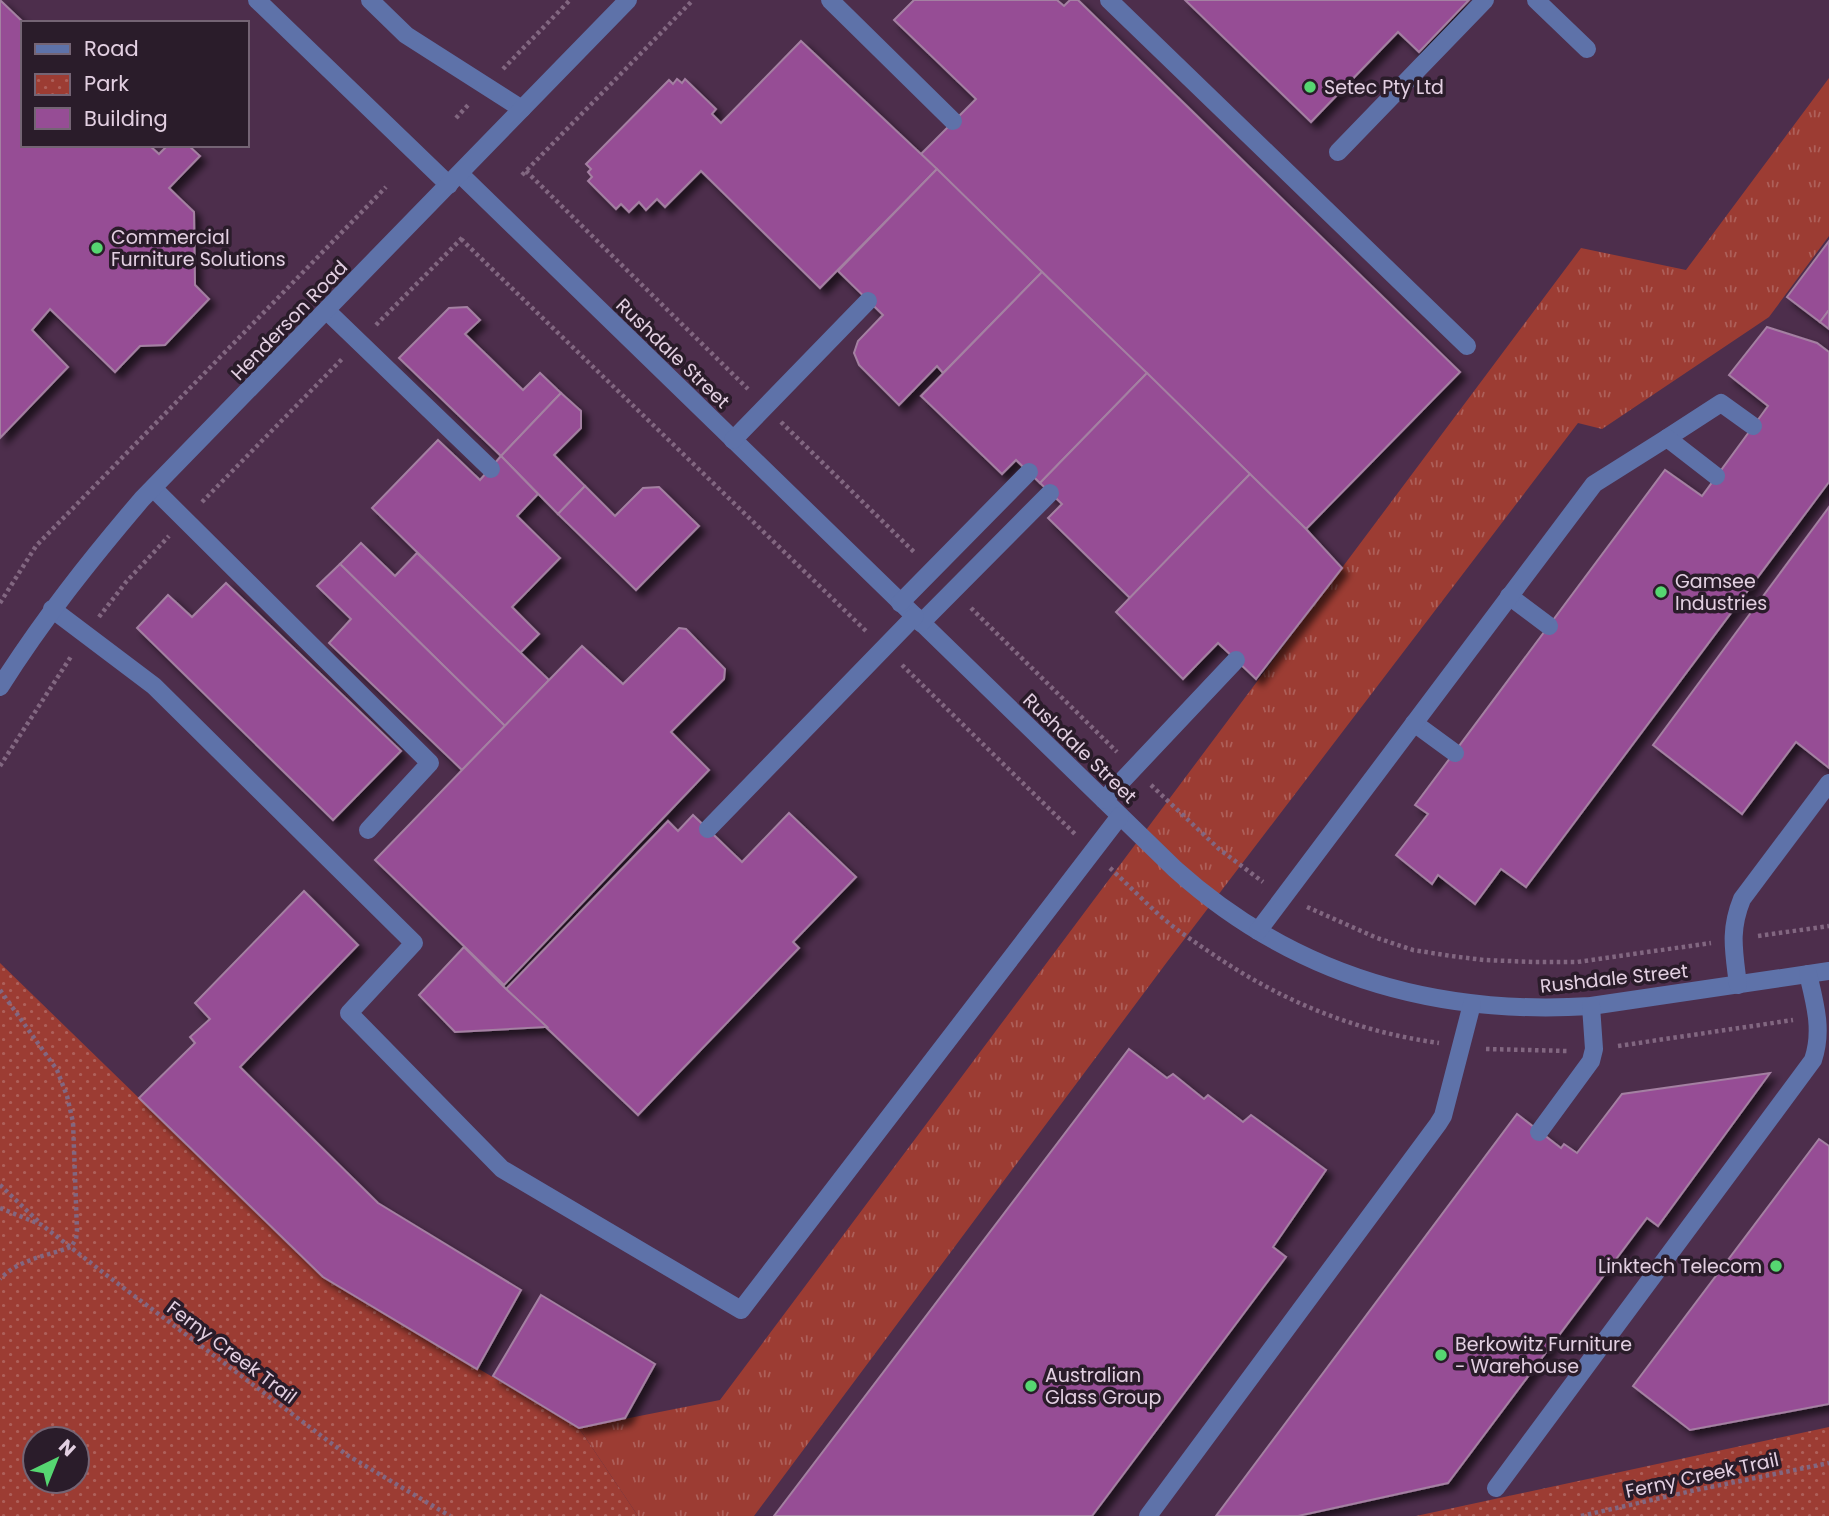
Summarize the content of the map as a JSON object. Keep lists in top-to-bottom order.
{
  "streets": {
    "street": ["Henderson Road", "Rushdale Street"],
    "path": ["Ferny Creek Trail"]
  },
  "crossings": [
    ["Henderson Road", "Rushdale Street"]
  ],
  "places": [
    "Setec Pty Ltd",
    "Commercial Furniture Solutions",
    "Gamsee Industries",
    "Linktech Telecom",
    "Berkowitz Furniture - Warehouse",
    "Australian Glass Group"
  ],
  "legend": ["Road", "Park", "Building"],
  "north": "top right"
}
